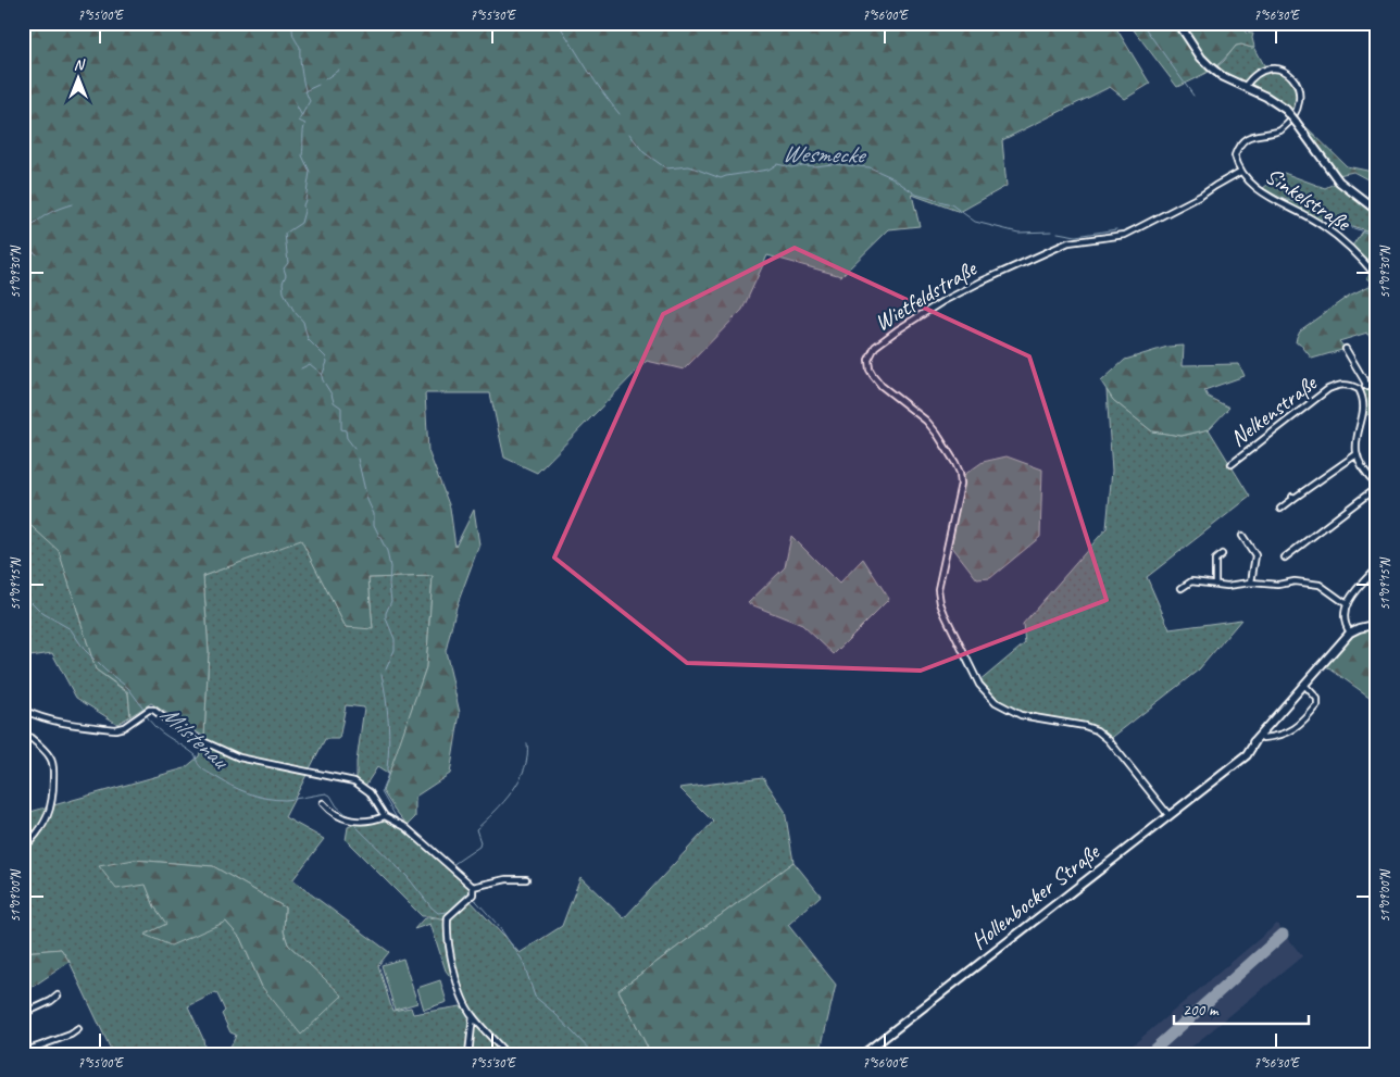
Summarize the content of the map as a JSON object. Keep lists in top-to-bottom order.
{
  "streets": {
    "main road": ["Hollenbocker Straße"],
    "street": ["Sinkelstraße", "Wietfeldstraße", "Nelkenstraße"]
  },
  "crossings": [
    ["Sinkelstraße", "Wietfeldstraße"],
    ["Wietfeldstraße", "Hollenbocker Straße"]
  ],
  "water": ["Wesmecke", "Milstenau"],
  "scale_bar": "200 m",
  "north": "top",
  "coordinates": [
    "7°55'00\"E",
    "7°55'30\"E",
    "7°56'00\"E",
    "7°56'30\"E",
    "51°09'30\"N",
    "51°09'15\"N",
    "51°09'00\"N"
  ]
}
